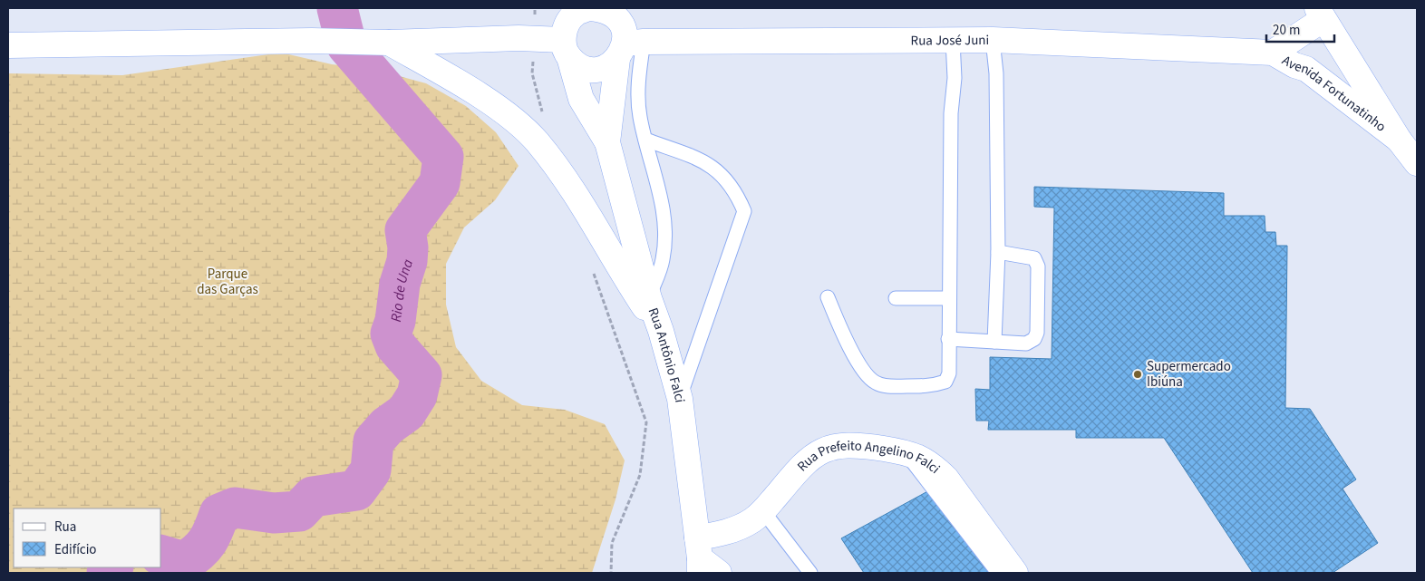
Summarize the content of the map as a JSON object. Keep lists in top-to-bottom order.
{
  "streets": {
    "main road": [
      "Rua José Juni",
      "Avenida Fortunatinho",
      "Rua Antônio Falci",
      "Rua Prefeito Angelino Falci"
    ]
  },
  "crossings": [
    ["Rua José Juni", "Avenida Fortunatinho"],
    ["Rua José Juni", "Rua Antônio Falci"],
    ["Rua Antônio Falci", "Rua Prefeito Angelino Falci"]
  ],
  "water": ["Rio de Una"],
  "parks": ["Parque das Garças"],
  "places": ["Supermercado Ibiúna"],
  "legend": ["Rua", "Edifício"],
  "scale_bar": "20 m"
}
